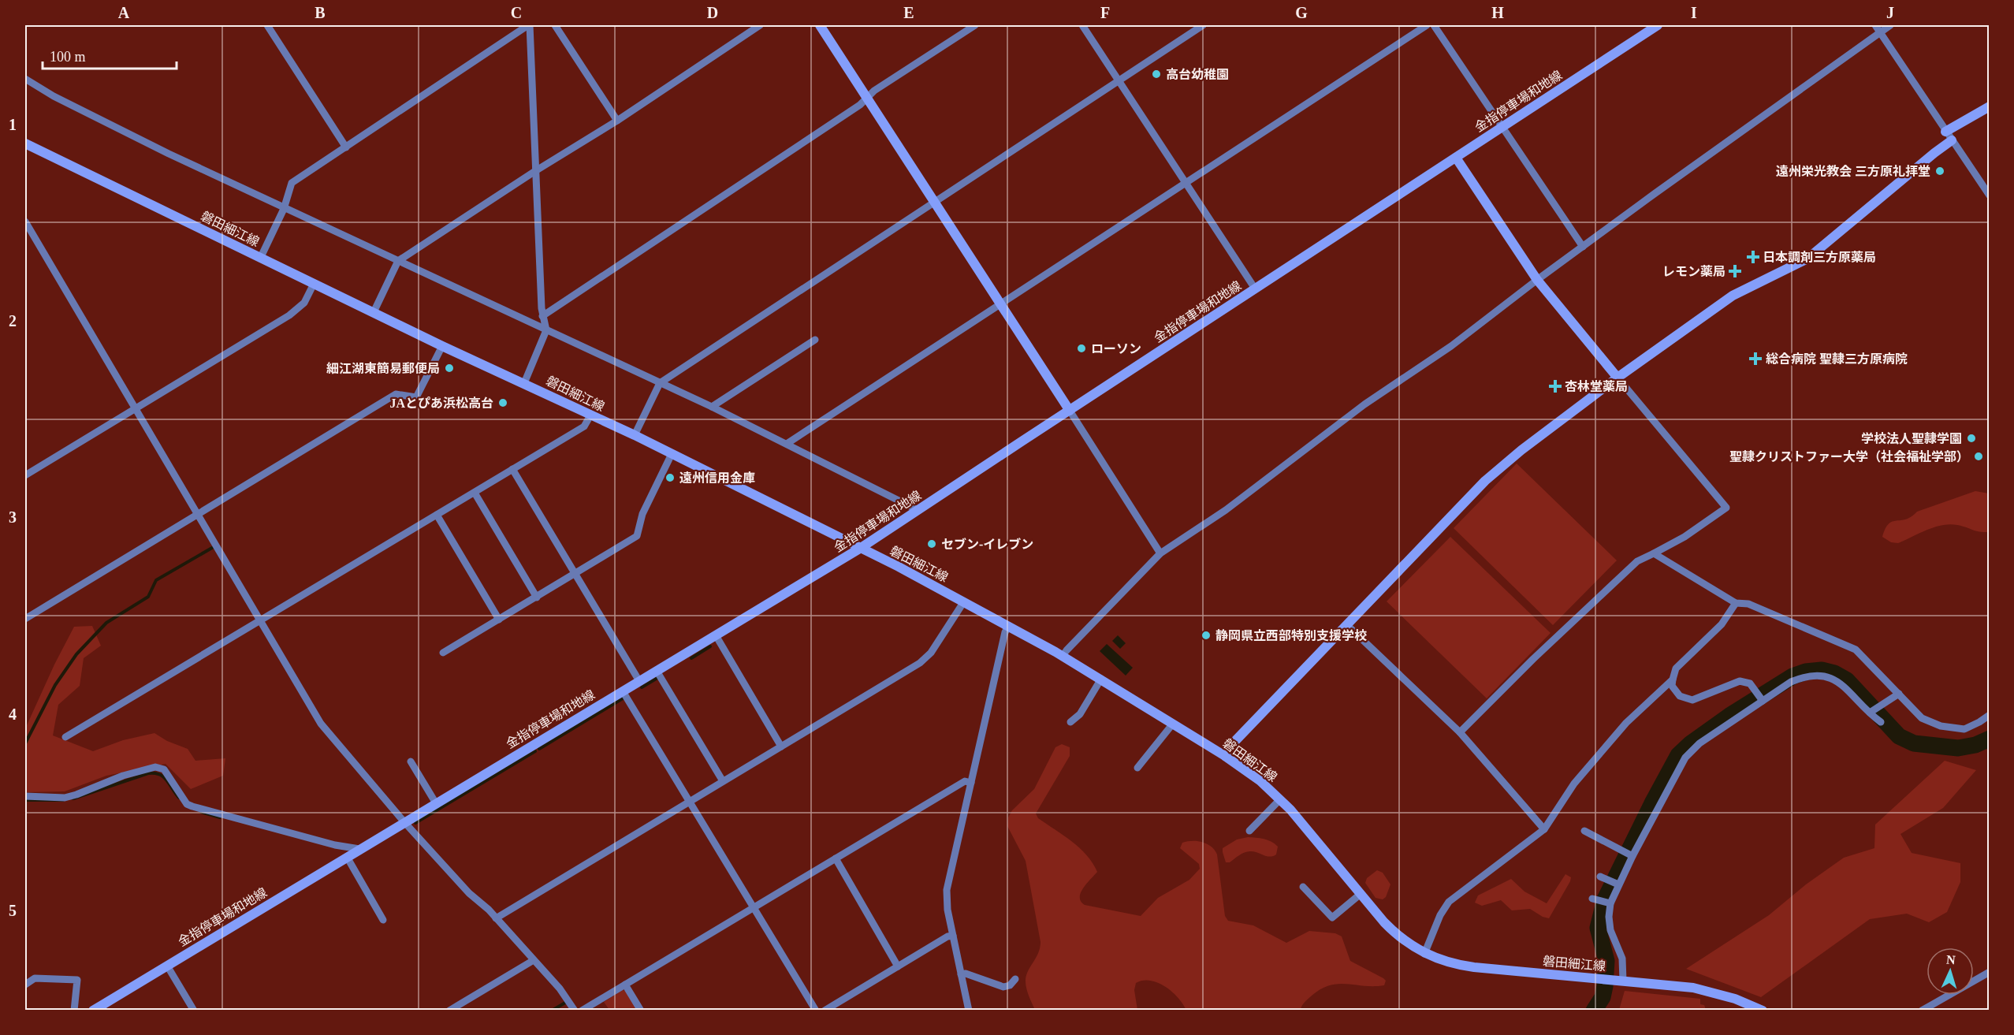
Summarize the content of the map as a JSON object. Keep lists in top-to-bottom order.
{
  "streets": {
    "main road": ["金指停車場和地線", "磐田細江線"]
  },
  "crossings": [
    ["金指停車場和地線", "磐田細江線"]
  ],
  "places": {
    "other": [
      "高台幼稚園",
      "遠州栄光教会 三方原礼拝堂",
      "ローソン",
      "細江湖東簡易郵便局",
      "JAとぴあ浜松高台",
      "学校法人聖隷学園",
      "聖隷クリストファー大学（社会福祉学部）",
      "遠州信用金庫",
      "セブン-イレブン",
      "静岡県立西部特別支援学校"
    ],
    "health": [
      "日本調剤三方原薬局",
      "レモン薬局",
      "総合病院 聖隷三方原病院",
      "杏林堂薬局"
    ]
  },
  "scale_bar": "100 m",
  "north": "top",
  "grid": {
    "columns": [
      "A",
      "B",
      "C",
      "D",
      "E",
      "F",
      "G",
      "H",
      "I",
      "J"
    ],
    "rows": [
      "1",
      "2",
      "3",
      "4",
      "5"
    ]
  }
}
